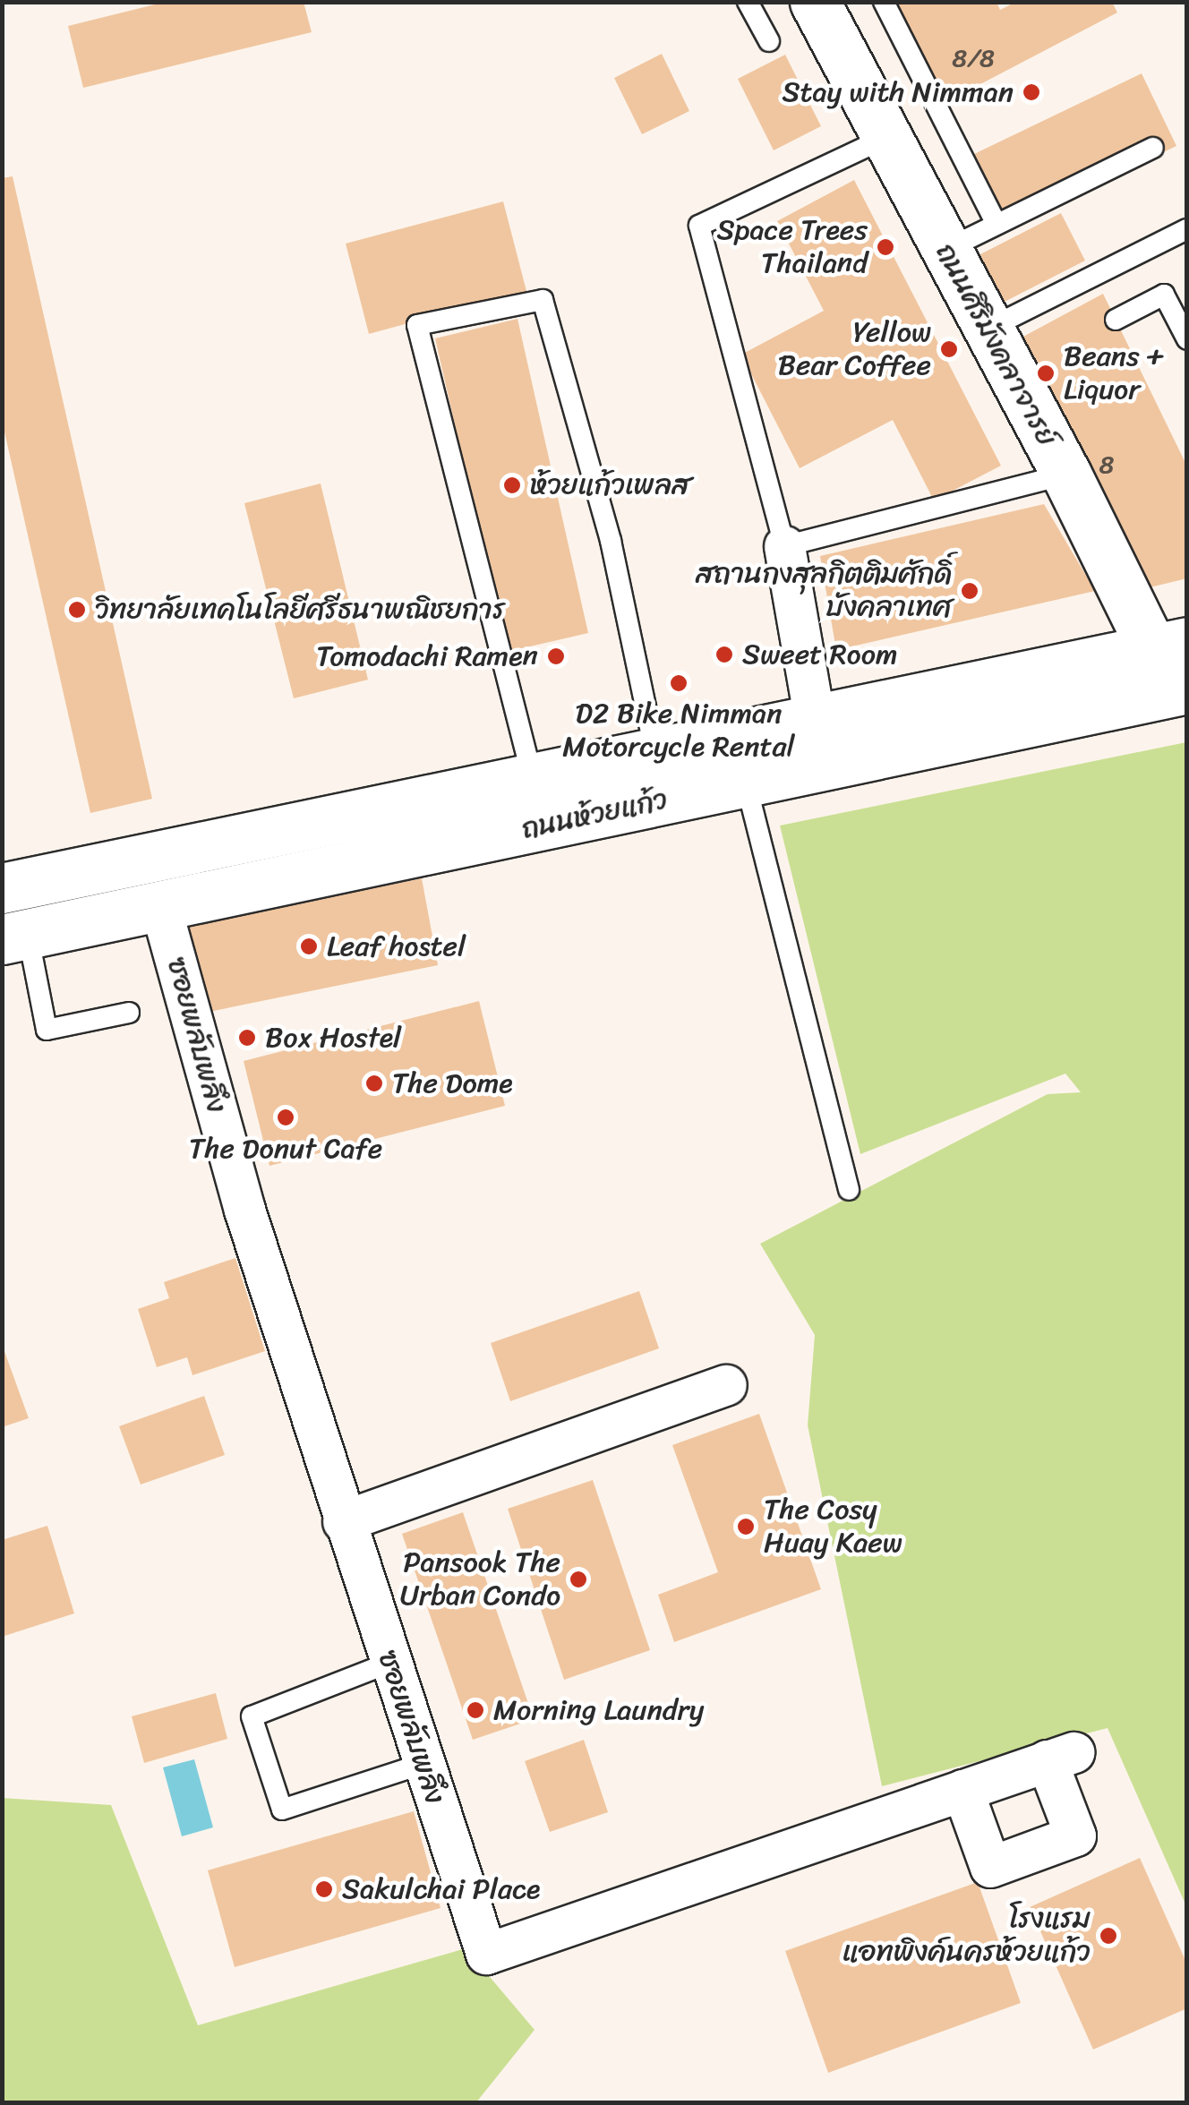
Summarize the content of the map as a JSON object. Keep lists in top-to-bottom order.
{
  "streets": {
    "main road": ["ถนนศิริมังคลาจารย์", "ถนนห้วยแก้ว"],
    "street": ["ซอยพลับพลึง"]
  },
  "crossings": [
    ["ถนนศิริมังคลาจารย์", "ถนนห้วยแก้ว"],
    ["ถนนห้วยแก้ว", "ซอยพลับพลึง"]
  ],
  "places": [
    "Stay with Nimman",
    "Space Trees Thailand",
    "Yellow Bear Coffee",
    "Beans + Liquor",
    "ห้วยแก้วเพลส",
    "สถานกงสุลกิตติมศักดิ์ บังคลาเทศ",
    "วิทยาลัยเทคโนโลยีศรีธนาพณิชยการ",
    "Sweet Room",
    "Tomodachi Ramen",
    "D2 Bike Nimman Motorcycle Rental",
    "Leaf hostel",
    "Box Hostel",
    "The Dome",
    "The Donut Cafe",
    "The Cosy Huay Kaew",
    "Pansook The Urban Condo",
    "Morning Laundry",
    "Sakulchai Place",
    "โรงแรม แอทพิงค์นครห้วยแก้ว"
  ],
  "house_numbers": ["8/8", "8"]
}
